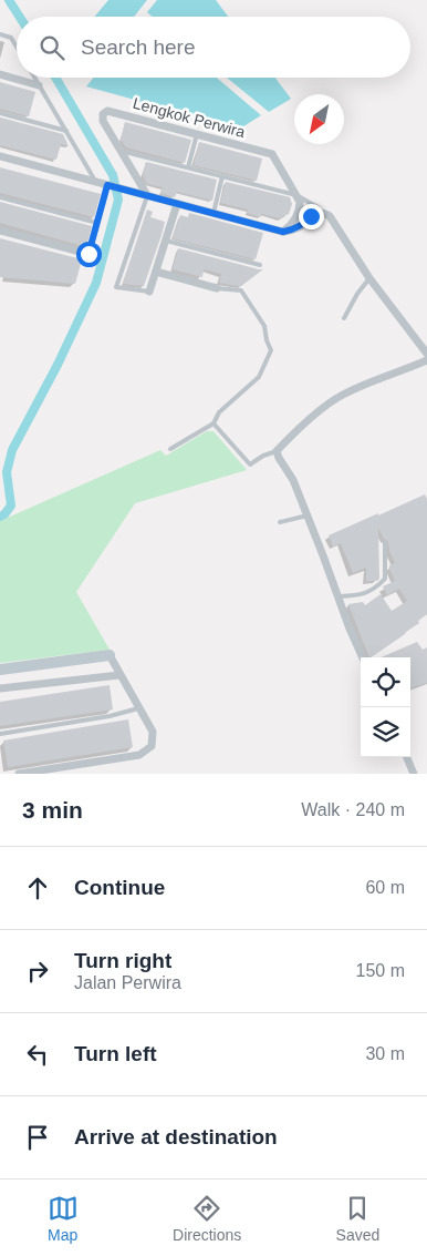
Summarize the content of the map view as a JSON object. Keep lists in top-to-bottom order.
{
  "streets": {
    "street": ["Lengkok Perwira"]
  },
  "north": "bottom left",
  "page": {
    "search": "Search here",
    "heading": ["3 min", "Walk · 240 m"],
    "list": [
      ["Continue", "60 m"],
      ["Turn right", "Jalan Perwira", "150 m"],
      ["Turn left", "30 m"],
      "Arrive at destination"
    ],
    "nav": ["Map", "Directions", "Saved"]
  }
}
